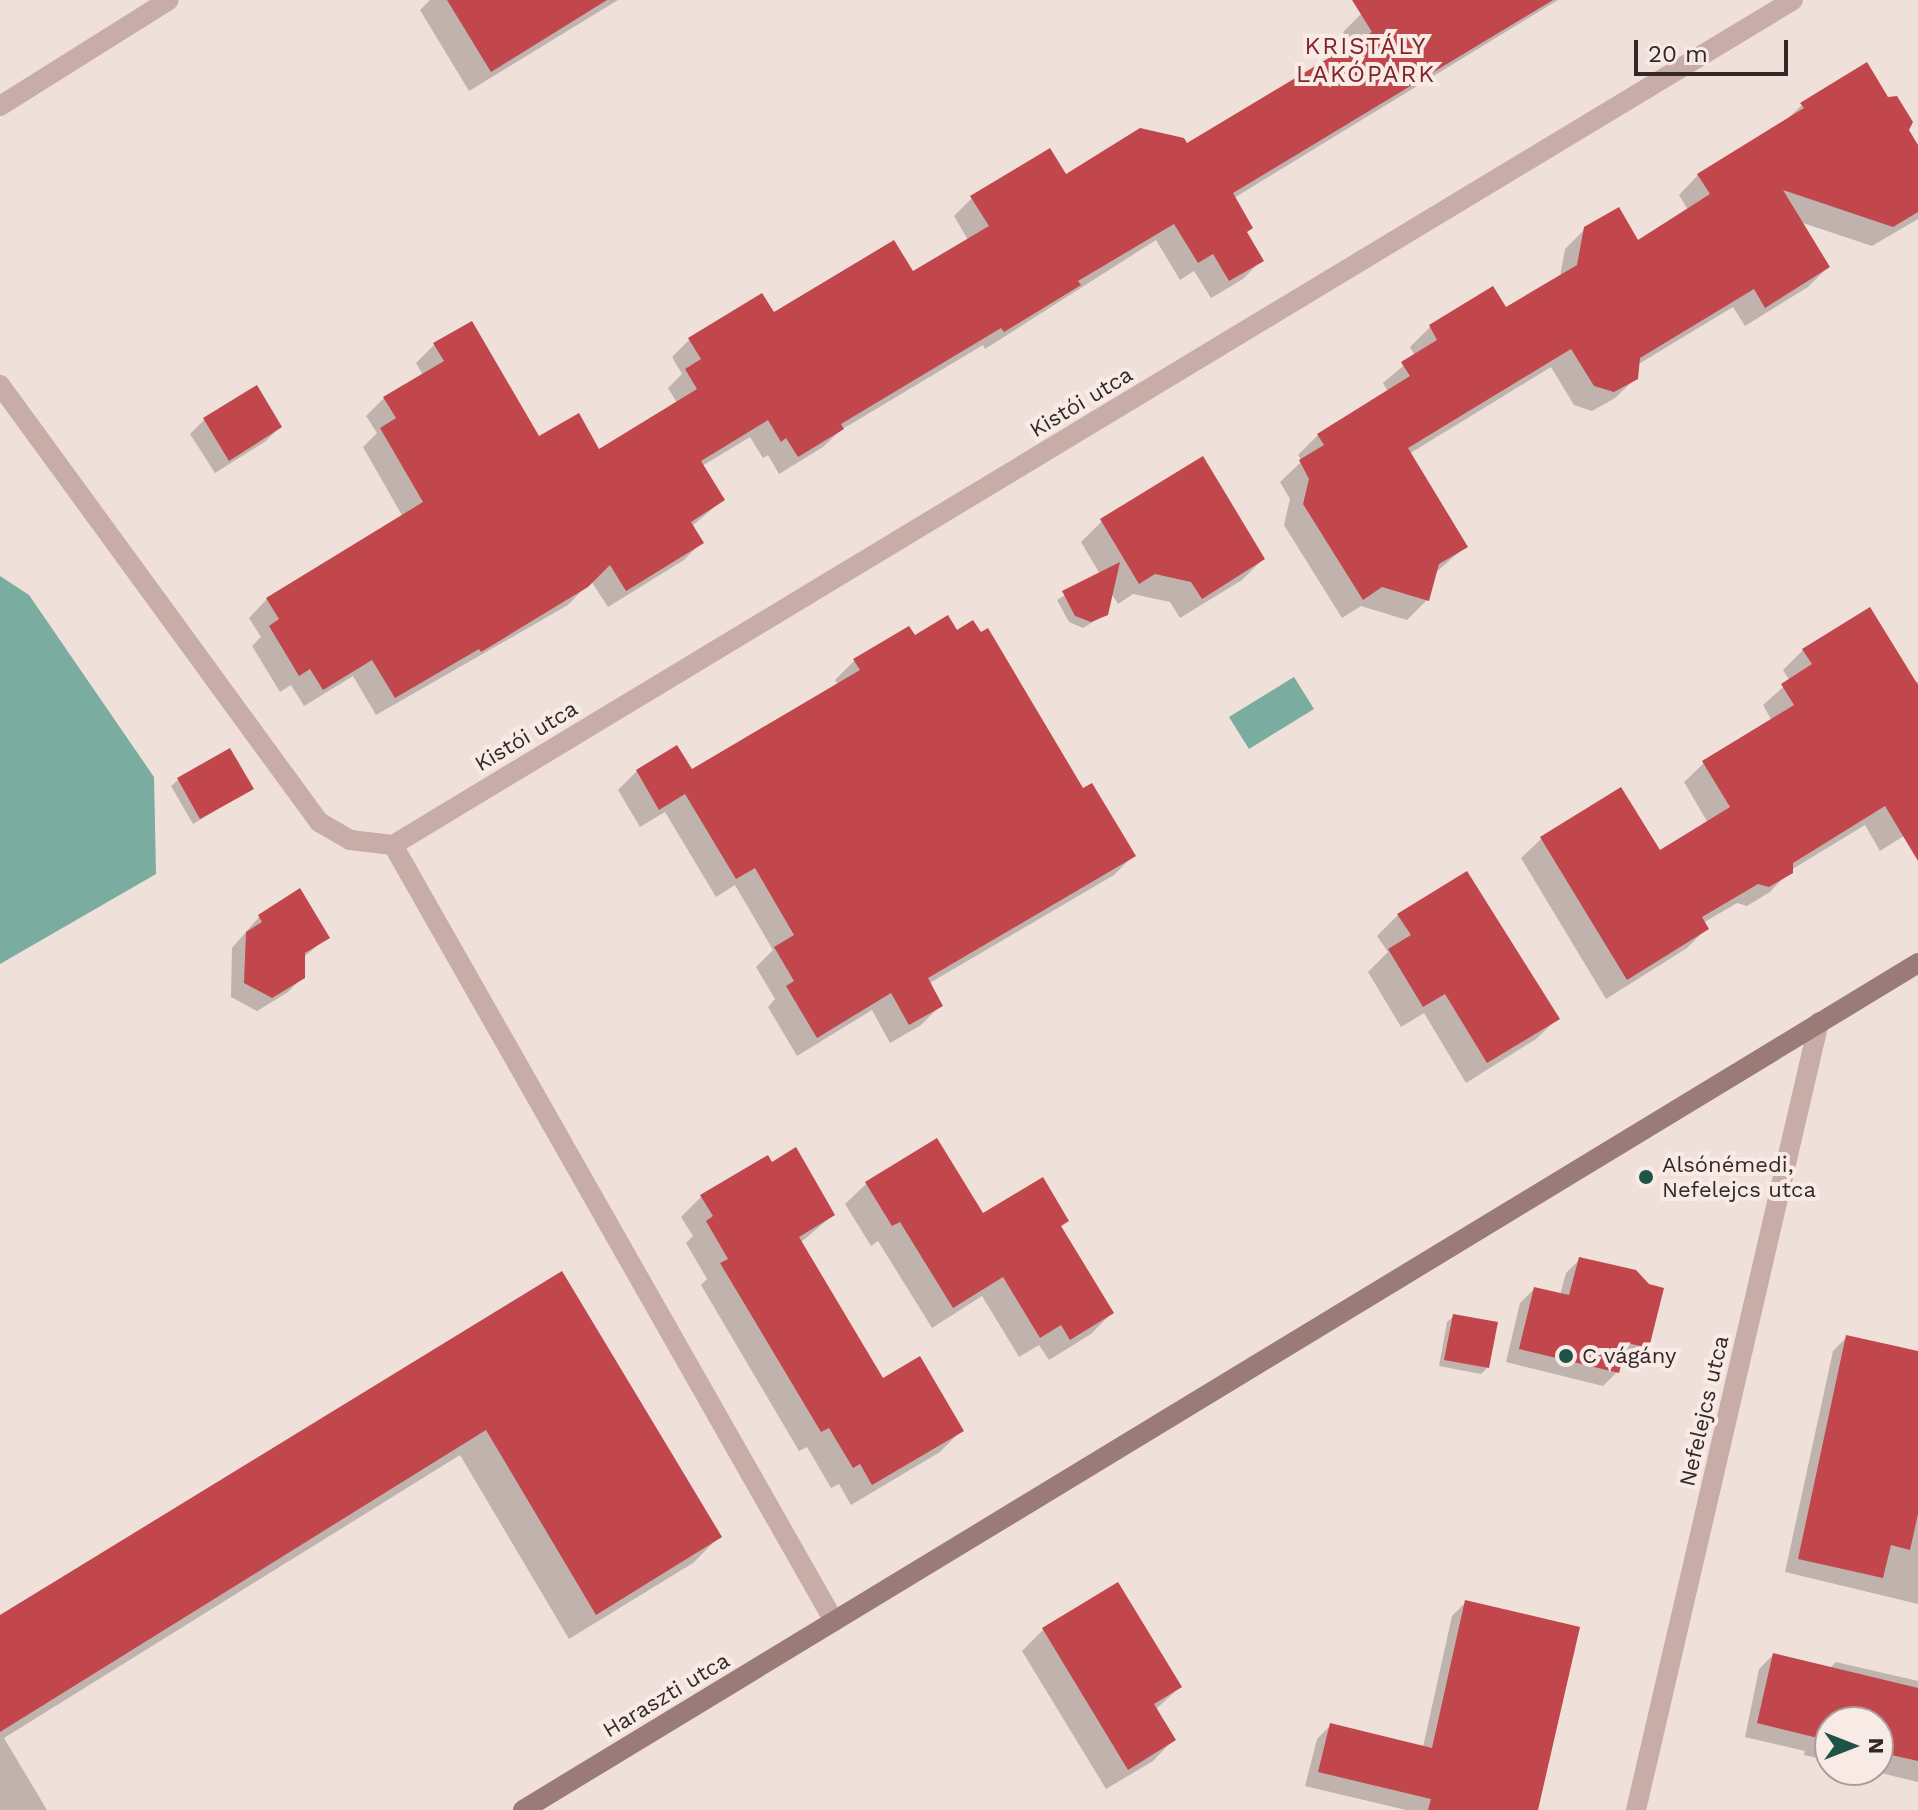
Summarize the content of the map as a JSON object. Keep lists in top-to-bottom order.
{
  "streets": {
    "main road": ["Haraszti utca"],
    "street": ["Kistói utca", "Nefelejcs utca"]
  },
  "crossings": [
    ["Nefelejcs utca", "Haraszti utca"]
  ],
  "districts": ["KRISTÁLY LAKÓPARK"],
  "places": ["Alsónémedi, Nefelejcs utca", "C vágány"],
  "scale_bar": "20 m",
  "north": "right"
}
